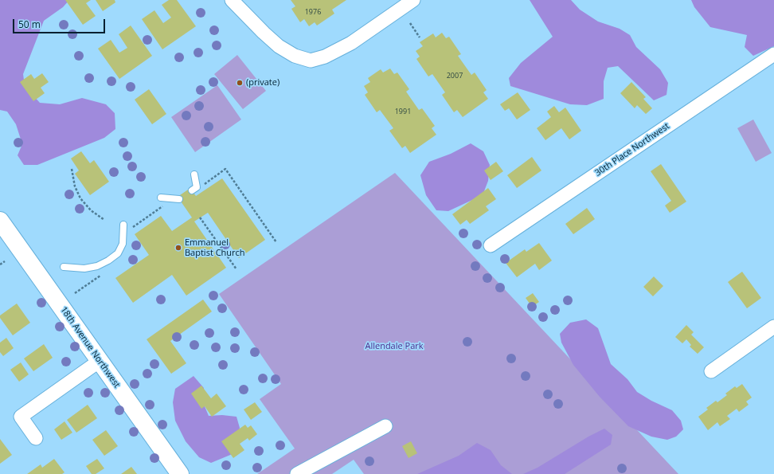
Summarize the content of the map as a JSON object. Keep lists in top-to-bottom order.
{
  "streets": {
    "main road": ["18th Avenue Northwest"],
    "street": ["30th Place Northwest"]
  },
  "parks": ["Allendale Park"],
  "places": ["(private)", "Emmanuel Baptist Church"],
  "house_numbers": ["1976", "2007", "1991"],
  "scale_bar": "50 m"
}
